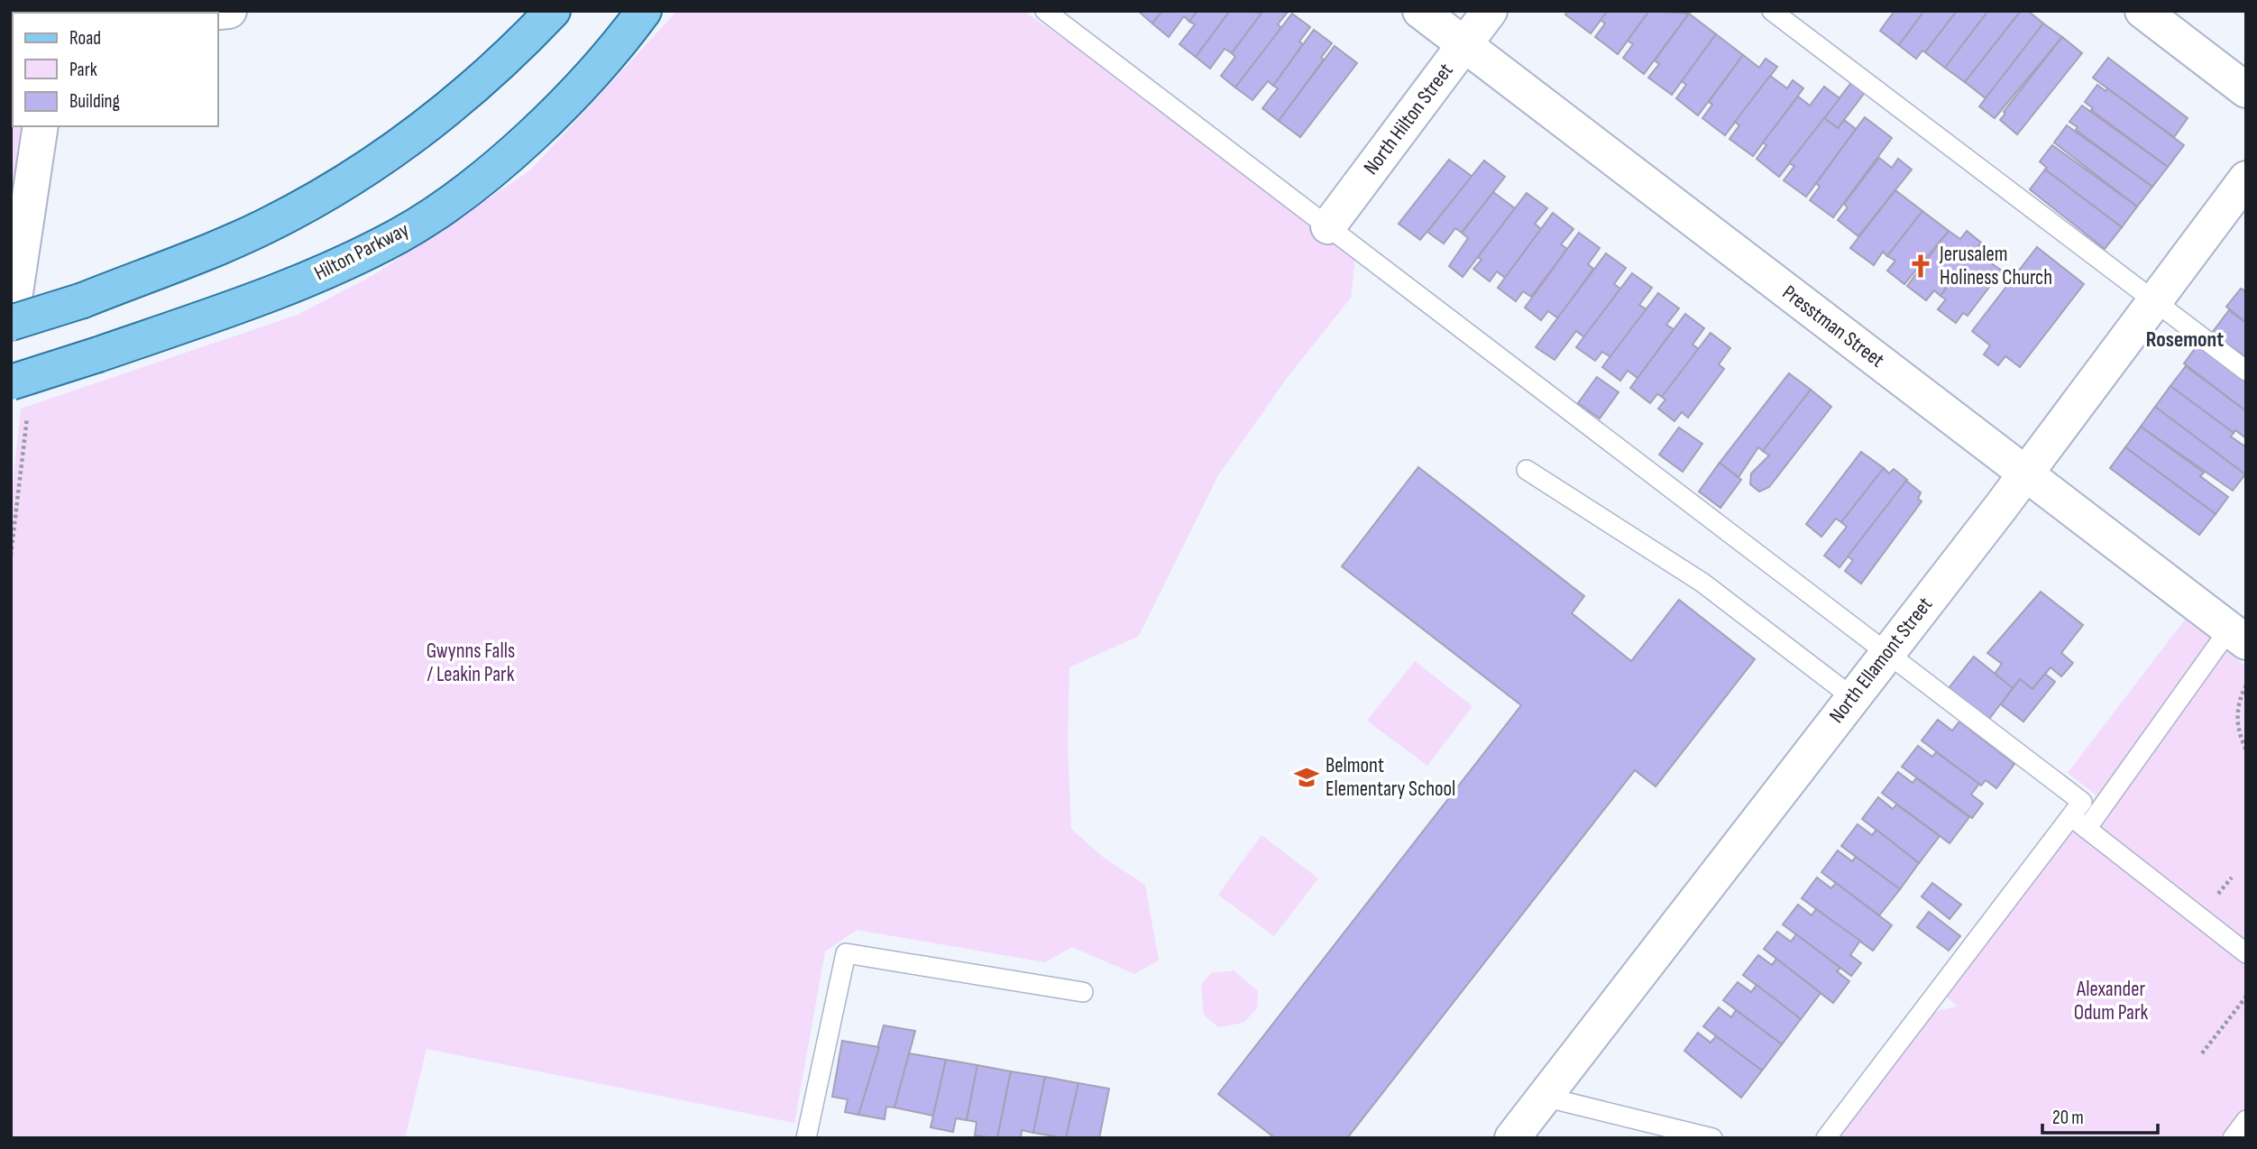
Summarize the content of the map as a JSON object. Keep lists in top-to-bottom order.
{
  "streets": {
    "main road": ["Hilton Parkway"],
    "street": ["North Hilton Street", "Presstman Street", "North Ellamont Street"]
  },
  "crossings": [
    ["North Hilton Street", "Presstman Street"],
    ["Presstman Street", "North Ellamont Street"]
  ],
  "districts": ["Rosemont"],
  "parks": ["Gwynns Falls / Leakin Park", "Alexander Odum Park"],
  "places": {
    "church": ["Jerusalem Holiness Church"],
    "school or university": ["Belmont Elementary School"]
  },
  "legend": ["Road", "Park", "Building"],
  "scale_bar": "20 m"
}
